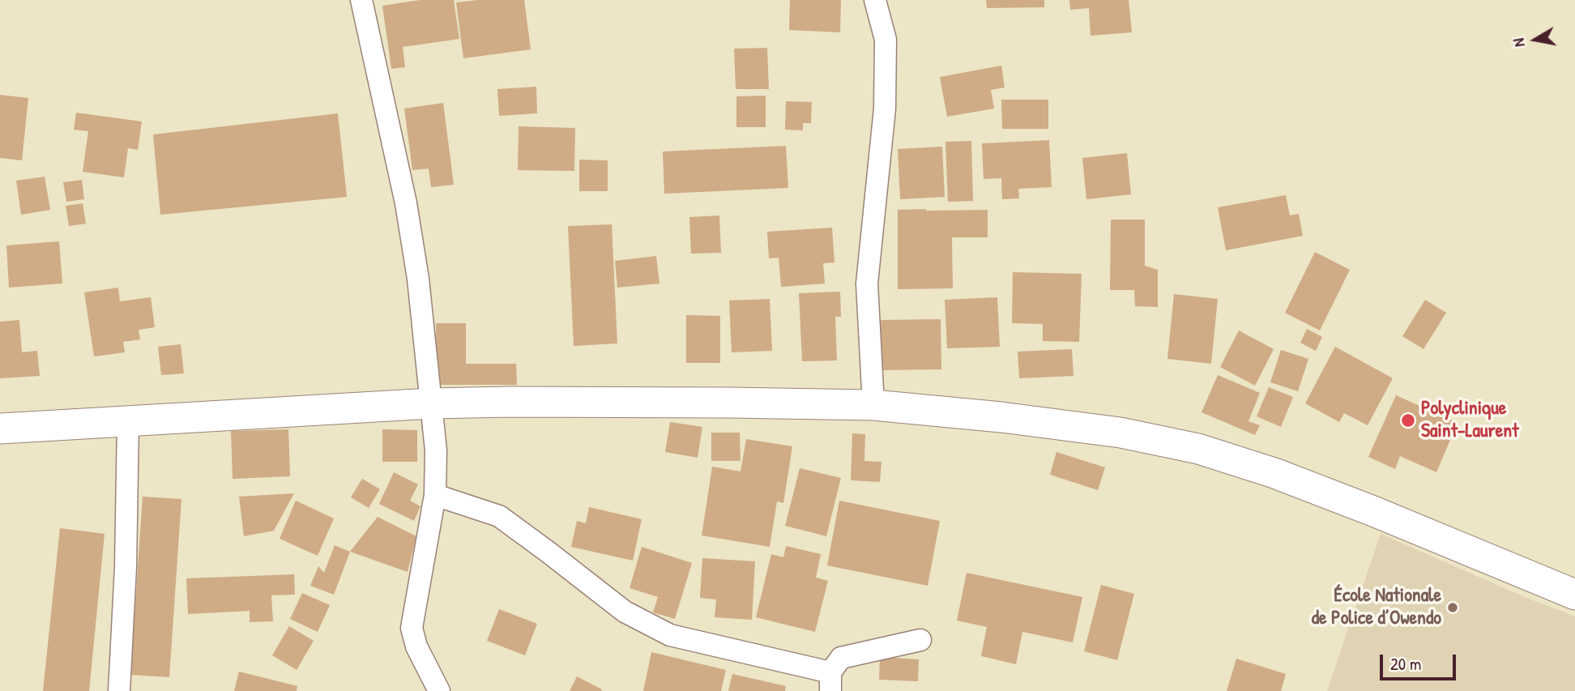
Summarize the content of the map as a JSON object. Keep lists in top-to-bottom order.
{
  "places": ["Polyclinique Saint-Laurent", "École Nationale de Police d’Owendo"],
  "scale_bar": "20 m",
  "north": "left"
}
